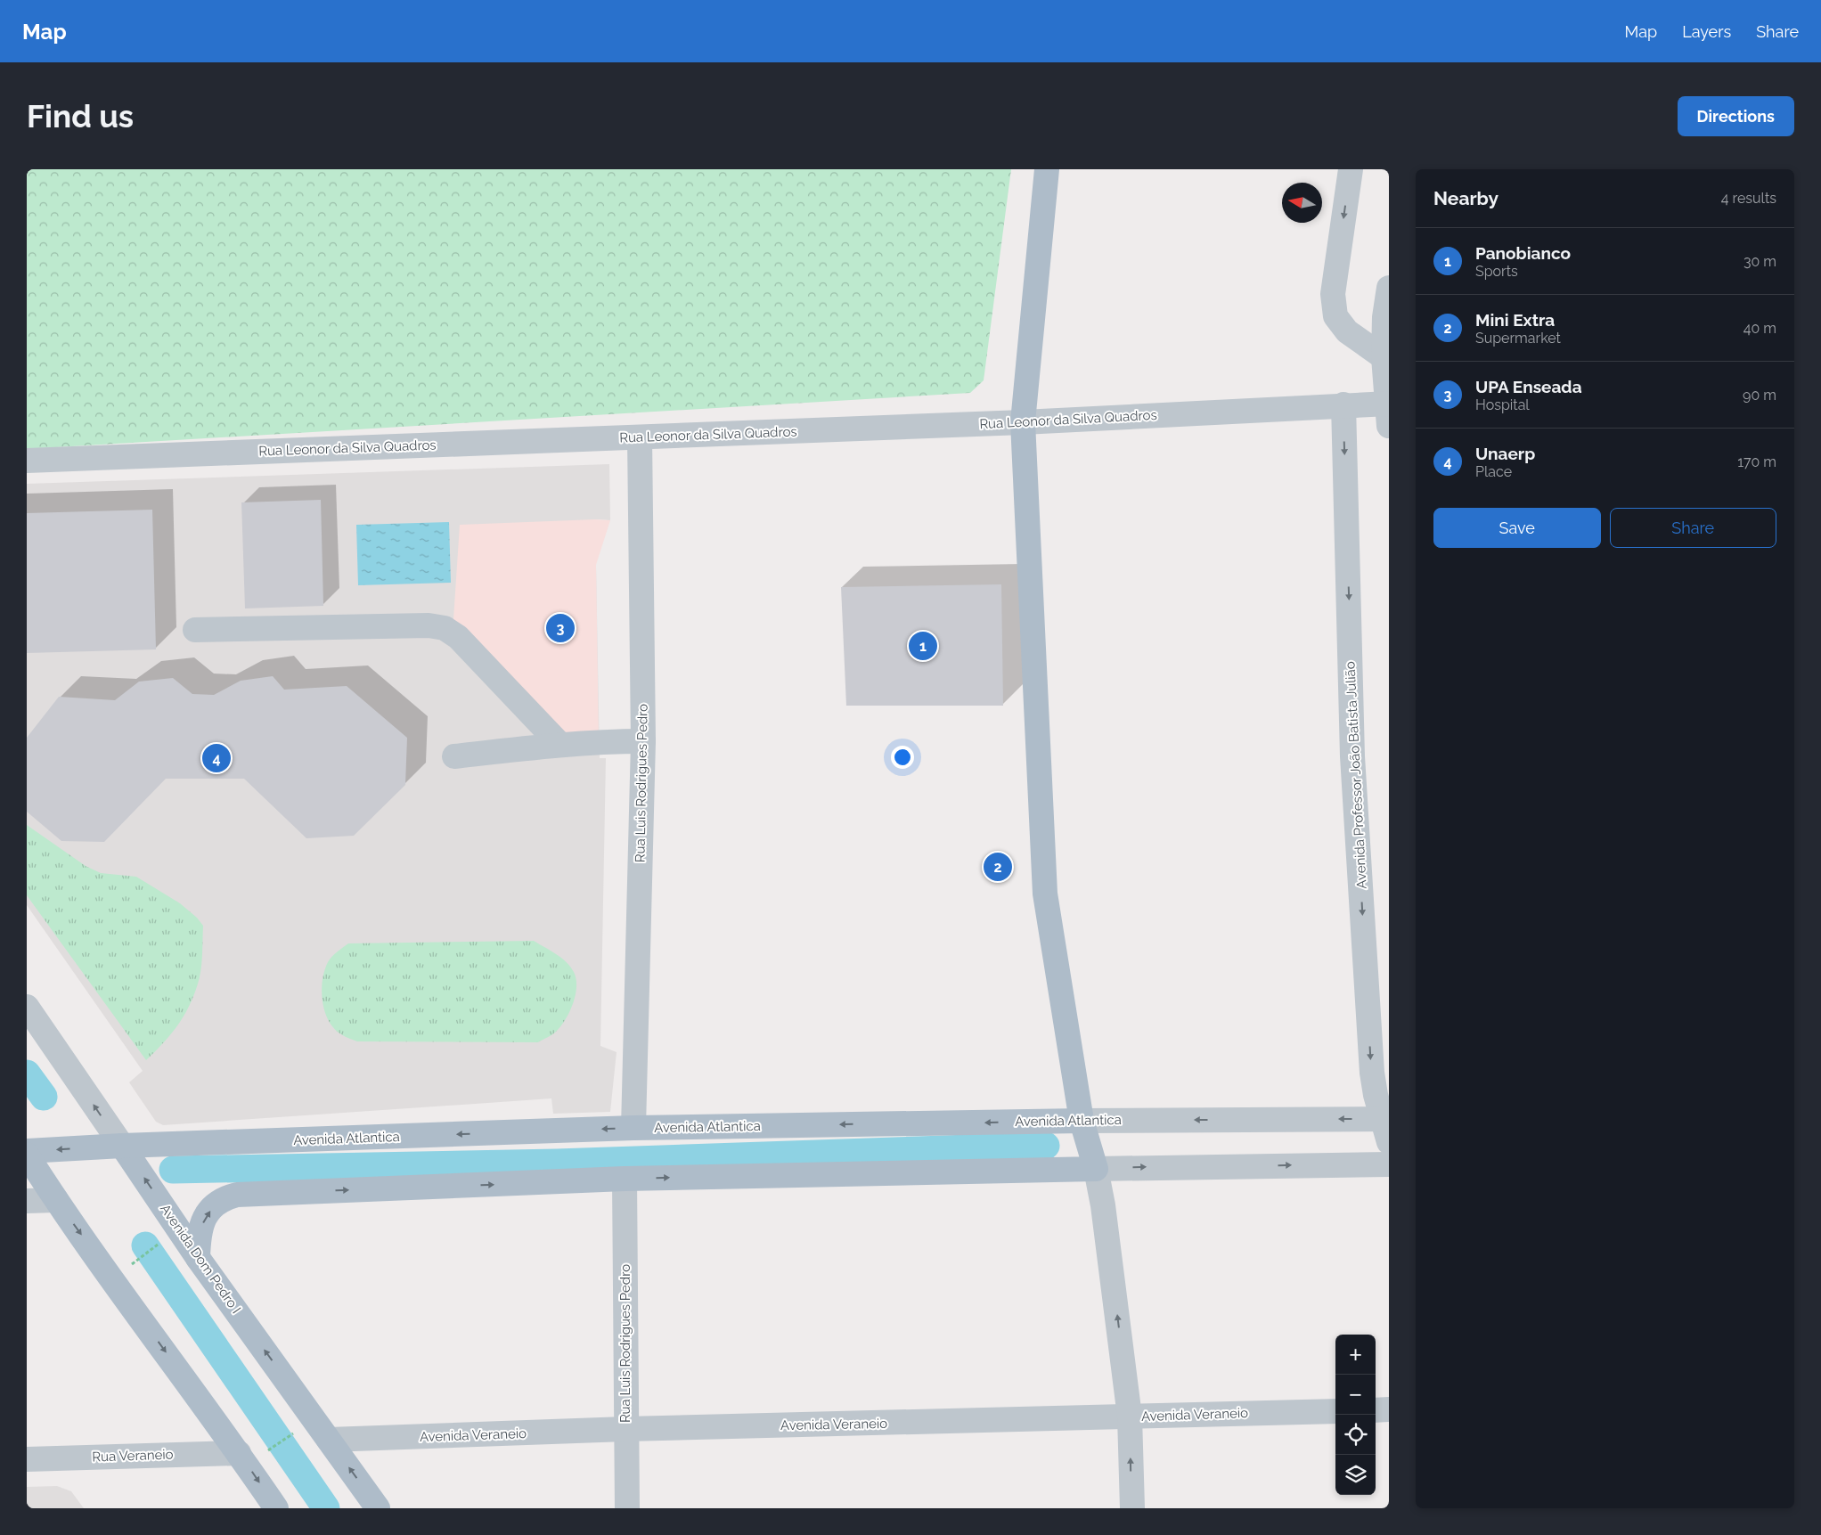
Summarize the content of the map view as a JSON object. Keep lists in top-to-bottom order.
{
  "streets": {
    "main road": ["Avenida Atlantica", "Avenida Dom Pedro I"],
    "street": [
      "Rua Leonor da Silva Quadros",
      "Avenida Professor João Batista Julião",
      "Rua Luis Rodrigues Pedro",
      "Avenida Veraneio",
      "Rua Veraneio"
    ]
  },
  "crossings": [
    ["Rua Leonor da Silva Quadros", "Avenida Professor João Batista Julião"],
    ["Rua Leonor da Silva Quadros", "Rua Luis Rodrigues Pedro"],
    ["Avenida Professor João Batista Julião", "Avenida Atlantica"],
    ["Rua Luis Rodrigues Pedro", "Avenida Atlantica"],
    ["Rua Luis Rodrigues Pedro", "Avenida Veraneio"],
    ["Avenida Atlantica", "Avenida Dom Pedro I"],
    ["Avenida Dom Pedro I", "Avenida Veraneio"]
  ],
  "one_way": ["Avenida Professor João Batista Julião", "Avenida Atlantica", "Avenida Dom Pedro I"],
  "north": "left",
  "page": {
    "header": "Map",
    "nav": ["Map", "Layers", "Share"],
    "buttons": [
      "Directions",
      ["Save", "Share"]
    ],
    "title": "Find us",
    "heading": ["Nearby", "4 results"],
    "list": [
      {
        "mark": "1",
        "name": "Panobianco",
        "note": "Sports",
        "value": "30 m"
      },
      {
        "mark": "2",
        "name": "Mini Extra",
        "note": "Supermarket",
        "value": "40 m"
      },
      {
        "mark": "3",
        "name": "UPA Enseada",
        "note": "Hospital",
        "value": "90 m"
      },
      {
        "mark": "4",
        "name": "Unaerp",
        "note": "Place",
        "value": "170 m"
      }
    ],
    "pins": [
      "3",
      "1",
      "4",
      "2"
    ],
    "map_buttons": ["+", "−"]
  }
}
